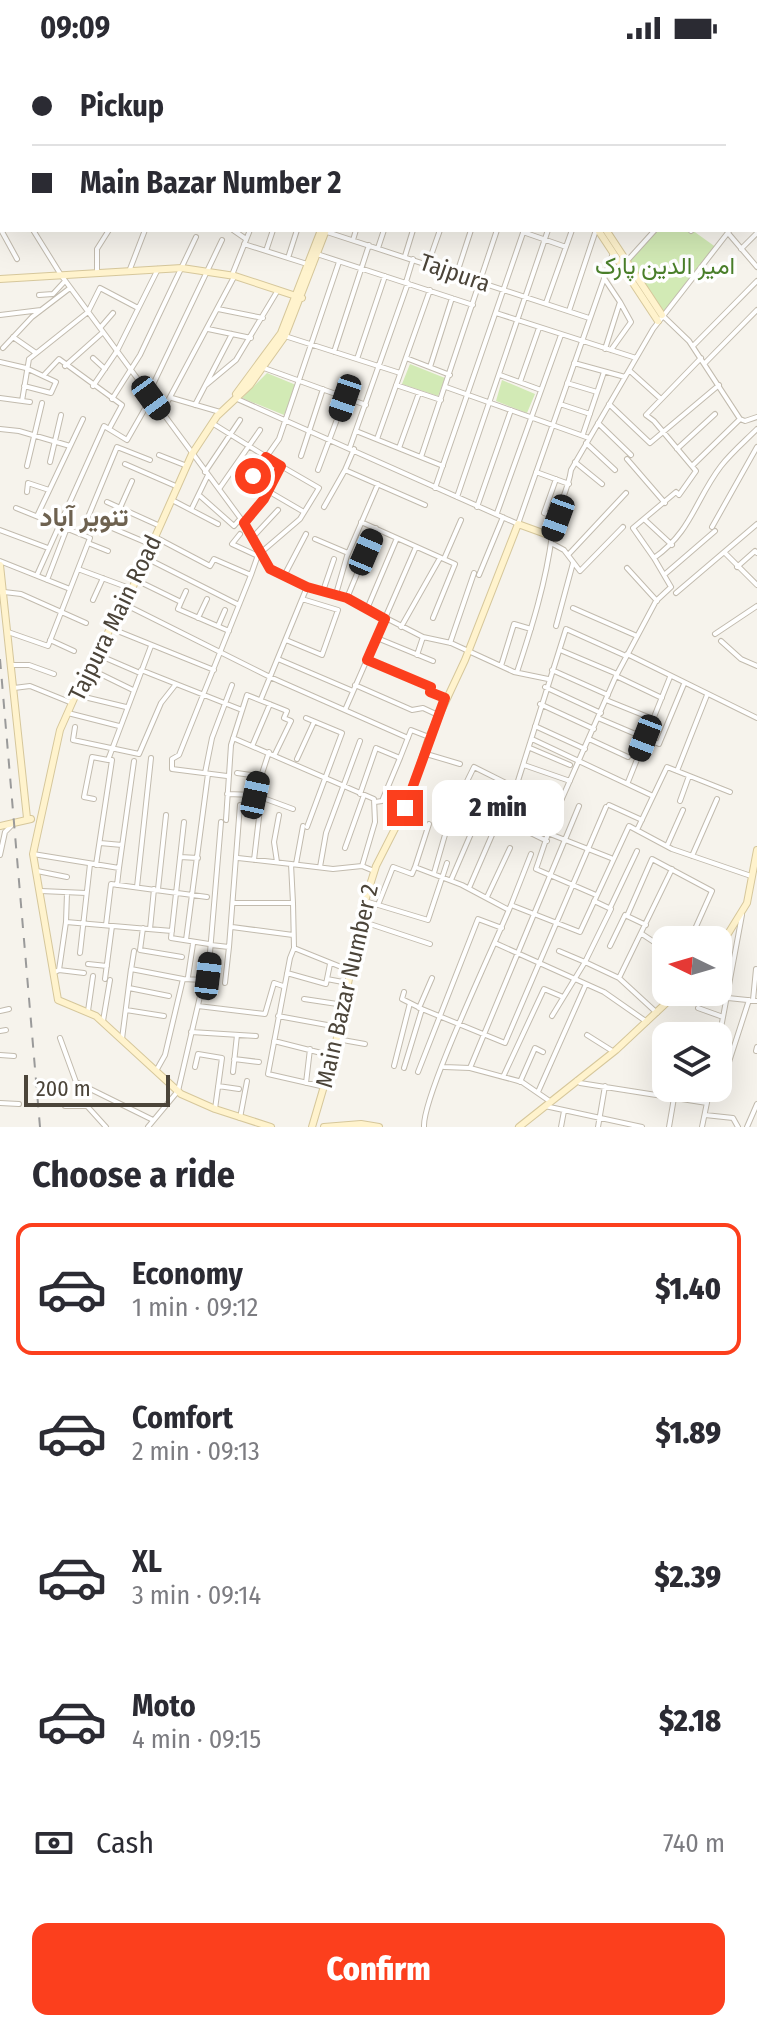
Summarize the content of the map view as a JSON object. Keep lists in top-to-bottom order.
{
  "streets": {
    "street": ["Tajpura", "Tajpura Main Road", "Main Bazar Number 2"]
  },
  "districts": ["تنویر آباد"],
  "parks": ["امیر الدین پارک"],
  "scale_bar": "200 m",
  "north": "left",
  "page": {
    "status": "09:09",
    "banner": ["Pickup", "Main Bazar Number 2"],
    "bubble": "2 min",
    "scale": "200 m",
    "heading": "Choose a ride",
    "list": [
      {
        "name": "Economy",
        "note": "1 min · 09:12",
        "value": "$1.40"
      },
      {
        "name": "Comfort",
        "note": "2 min · 09:13",
        "value": "$1.89"
      },
      {
        "name": "XL",
        "note": "3 min · 09:14",
        "value": "$2.39"
      },
      {
        "name": "Moto",
        "note": "4 min · 09:15",
        "value": "$2.18"
      }
    ],
    "pay": ["Cash", "740 m"],
    "buttons": "Confirm"
  }
}
